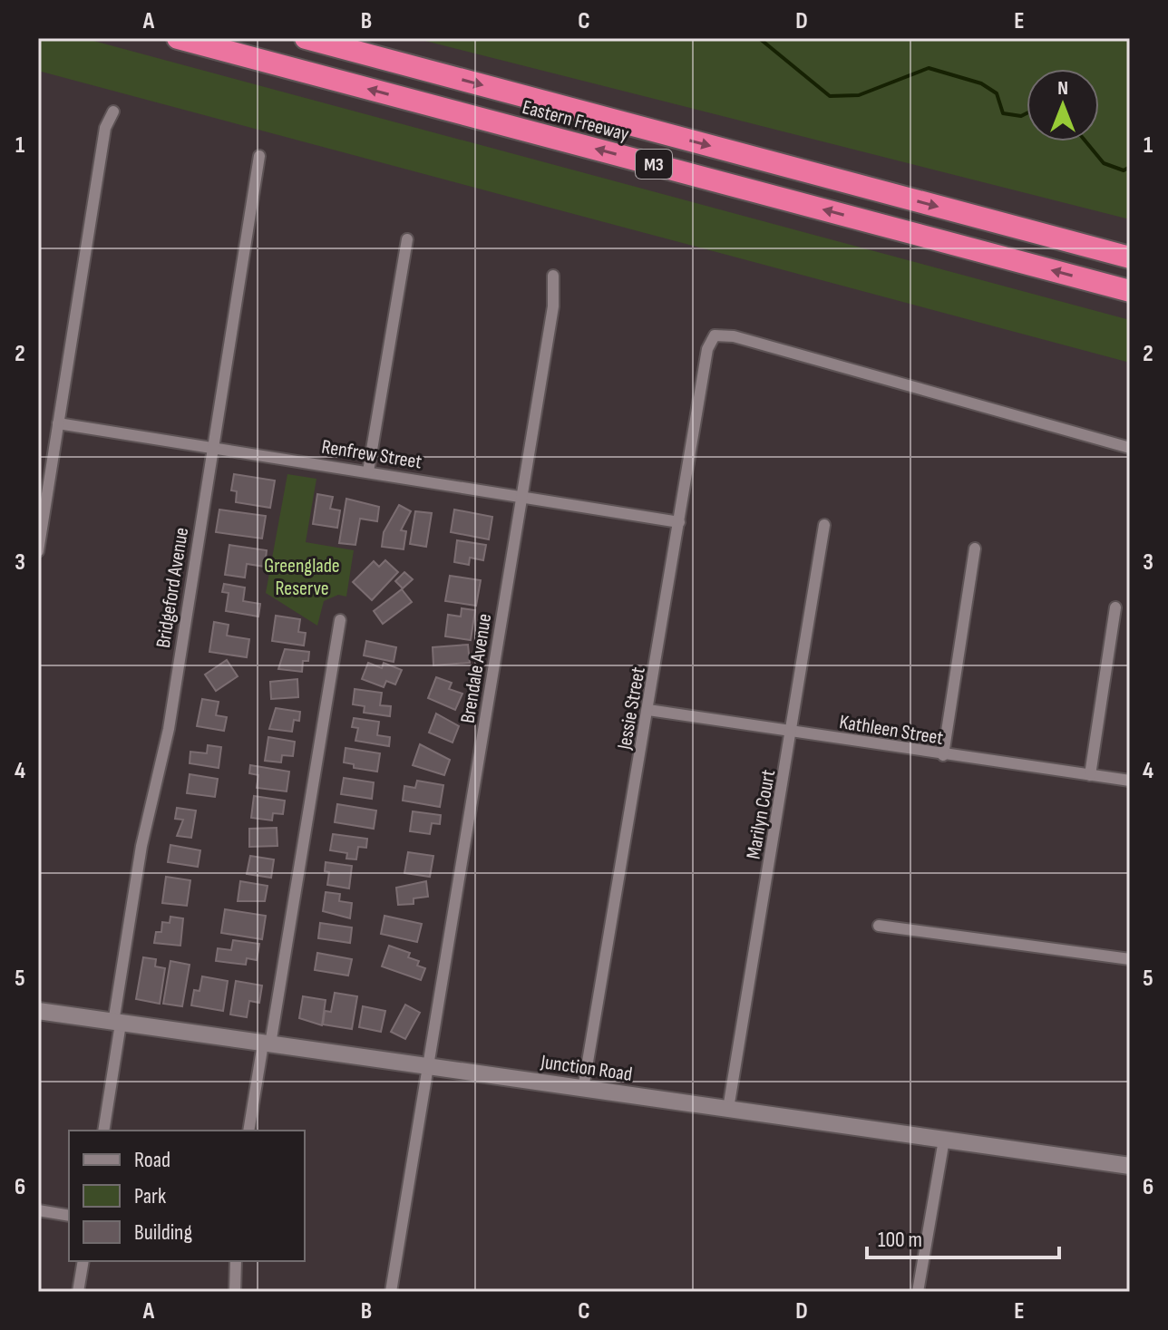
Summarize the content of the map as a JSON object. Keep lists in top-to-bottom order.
{
  "streets": {
    "highway": ["Eastern Freeway", "M3"],
    "street": [
      "Renfrew Street",
      "Bridgeford Avenue",
      "Brendale Avenue",
      "Jessie Street",
      "Kathleen Street",
      "Marilyn Court",
      "Junction Road"
    ]
  },
  "crossings": [
    ["Renfrew Street", "Bridgeford Avenue"],
    ["Renfrew Street", "Brendale Avenue"],
    ["Renfrew Street", "Jessie Street"],
    ["Bridgeford Avenue", "Junction Road"],
    ["Brendale Avenue", "Junction Road"],
    ["Jessie Street", "Kathleen Street"],
    ["Jessie Street", "Junction Road"],
    ["Kathleen Street", "Marilyn Court"],
    ["Marilyn Court", "Junction Road"]
  ],
  "parks": ["Greenglade Reserve"],
  "legend": ["Road", "Park", "Building"],
  "scale_bar": "100 m",
  "north": "top",
  "grid": {
    "columns": [
      "A",
      "B",
      "C",
      "D",
      "E"
    ],
    "rows": [
      "1",
      "2",
      "3",
      "4",
      "5",
      "6"
    ]
  }
}
